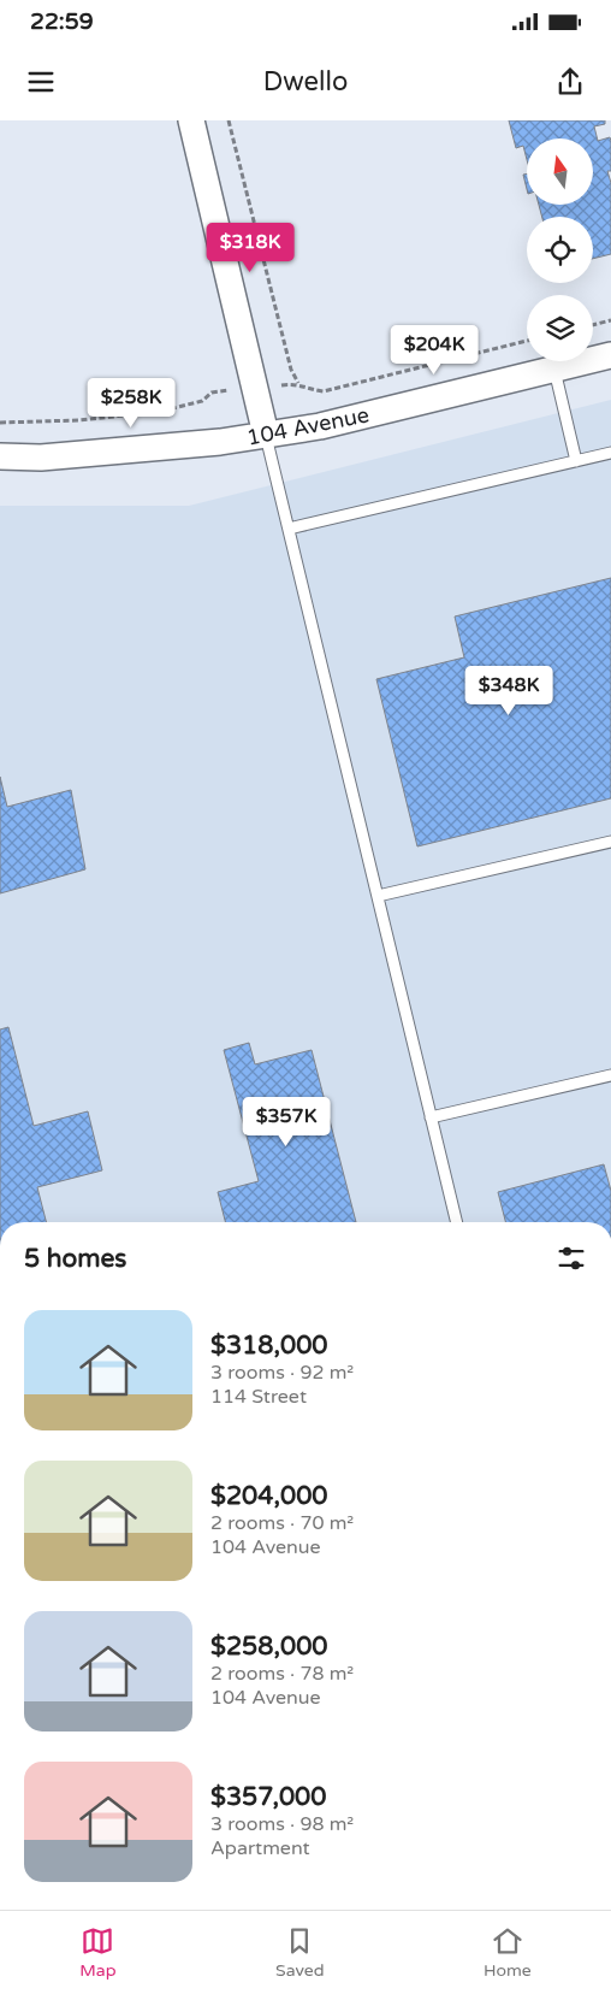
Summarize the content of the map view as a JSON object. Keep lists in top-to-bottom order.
{
  "streets": {
    "street": ["104 Avenue"]
  },
  "north": "top",
  "page": {
    "status": "22:59",
    "header": "Dwello",
    "price": [
      "$318K",
      "$204K",
      "$258K",
      "$348K",
      "$357K"
    ],
    "heading": "5 homes",
    "list": [
      {
        "name": "$318,000",
        "note": "3 rooms · 92 m² · 114 Street"
      },
      {
        "name": "$204,000",
        "note": "2 rooms · 70 m² · 104 Avenue"
      },
      {
        "name": "$258,000",
        "note": "2 rooms · 78 m² · 104 Avenue"
      },
      {
        "name": "$357,000",
        "note": "3 rooms · 98 m² · Apartment"
      }
    ],
    "tabs": ["Map", "Saved", "Home"]
  }
}
